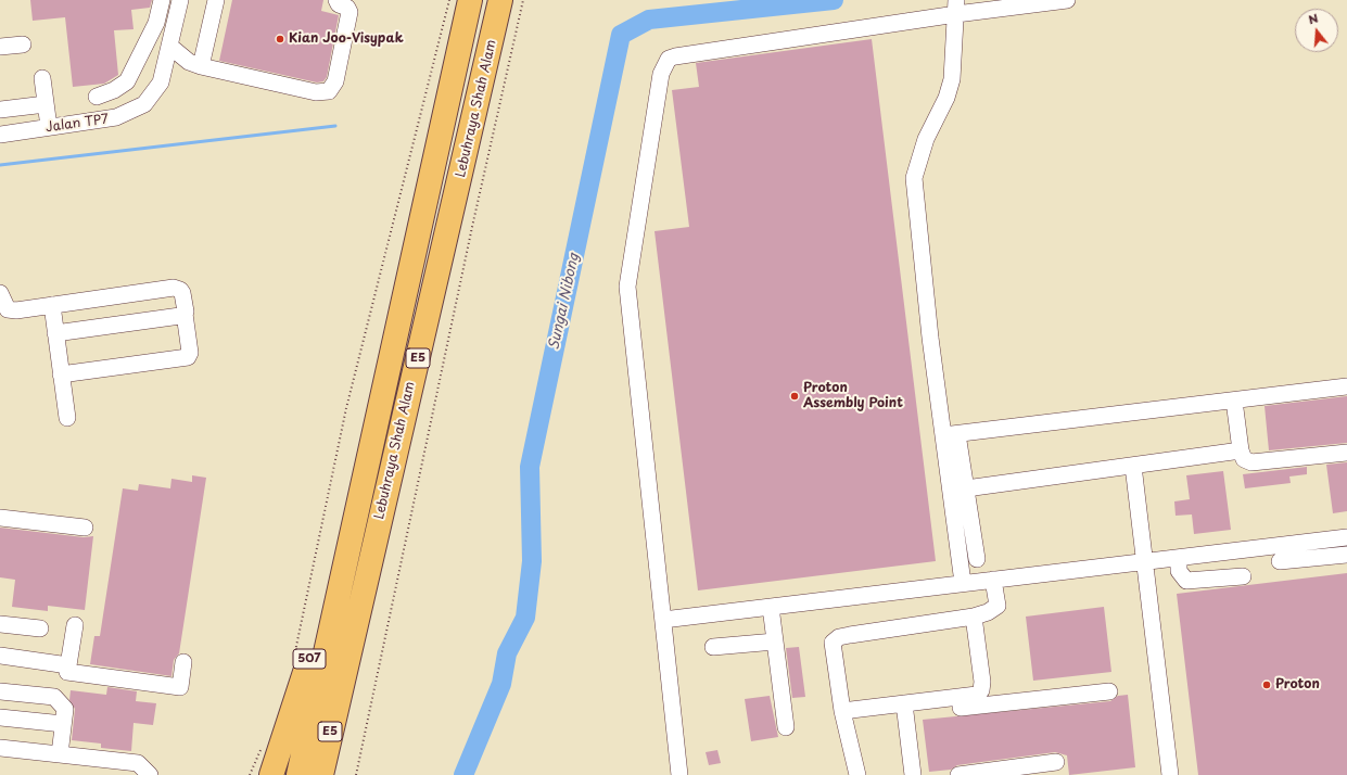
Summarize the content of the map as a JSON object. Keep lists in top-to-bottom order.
{
  "streets": {
    "highway": ["Lebuhraya Shah Alam", "E5", "507"],
    "street": ["Jalan TP7"]
  },
  "crossings": [
    ["Lebuhraya Shah Alam", "507"]
  ],
  "water": ["Sungai Nibong"],
  "places": ["Kian Joo-Visypak", "Proton Assembly Point", "Proton"],
  "north": "top"
}
